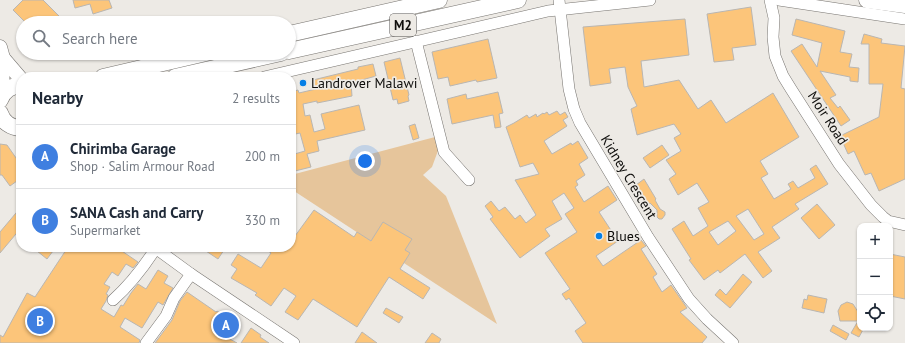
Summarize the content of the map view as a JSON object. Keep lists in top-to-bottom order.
{
  "streets": {
    "highway": ["M2"],
    "street": ["Moir Road", "Kidney Crescent"]
  },
  "places": ["Landrover Malawi", "Blues"],
  "page": {
    "search": "Search here",
    "heading": ["Nearby", "2 results"],
    "list": [
      {
        "mark": "A",
        "name": "Chirimba Garage",
        "note": "Shop · Salim Armour Road",
        "value": "200 m"
      },
      {
        "mark": "B",
        "name": "SANA Cash and Carry",
        "note": "Supermarket",
        "value": "330 m"
      }
    ],
    "map_buttons": ["+", "−"],
    "pins": ["B", "A"]
  }
}
